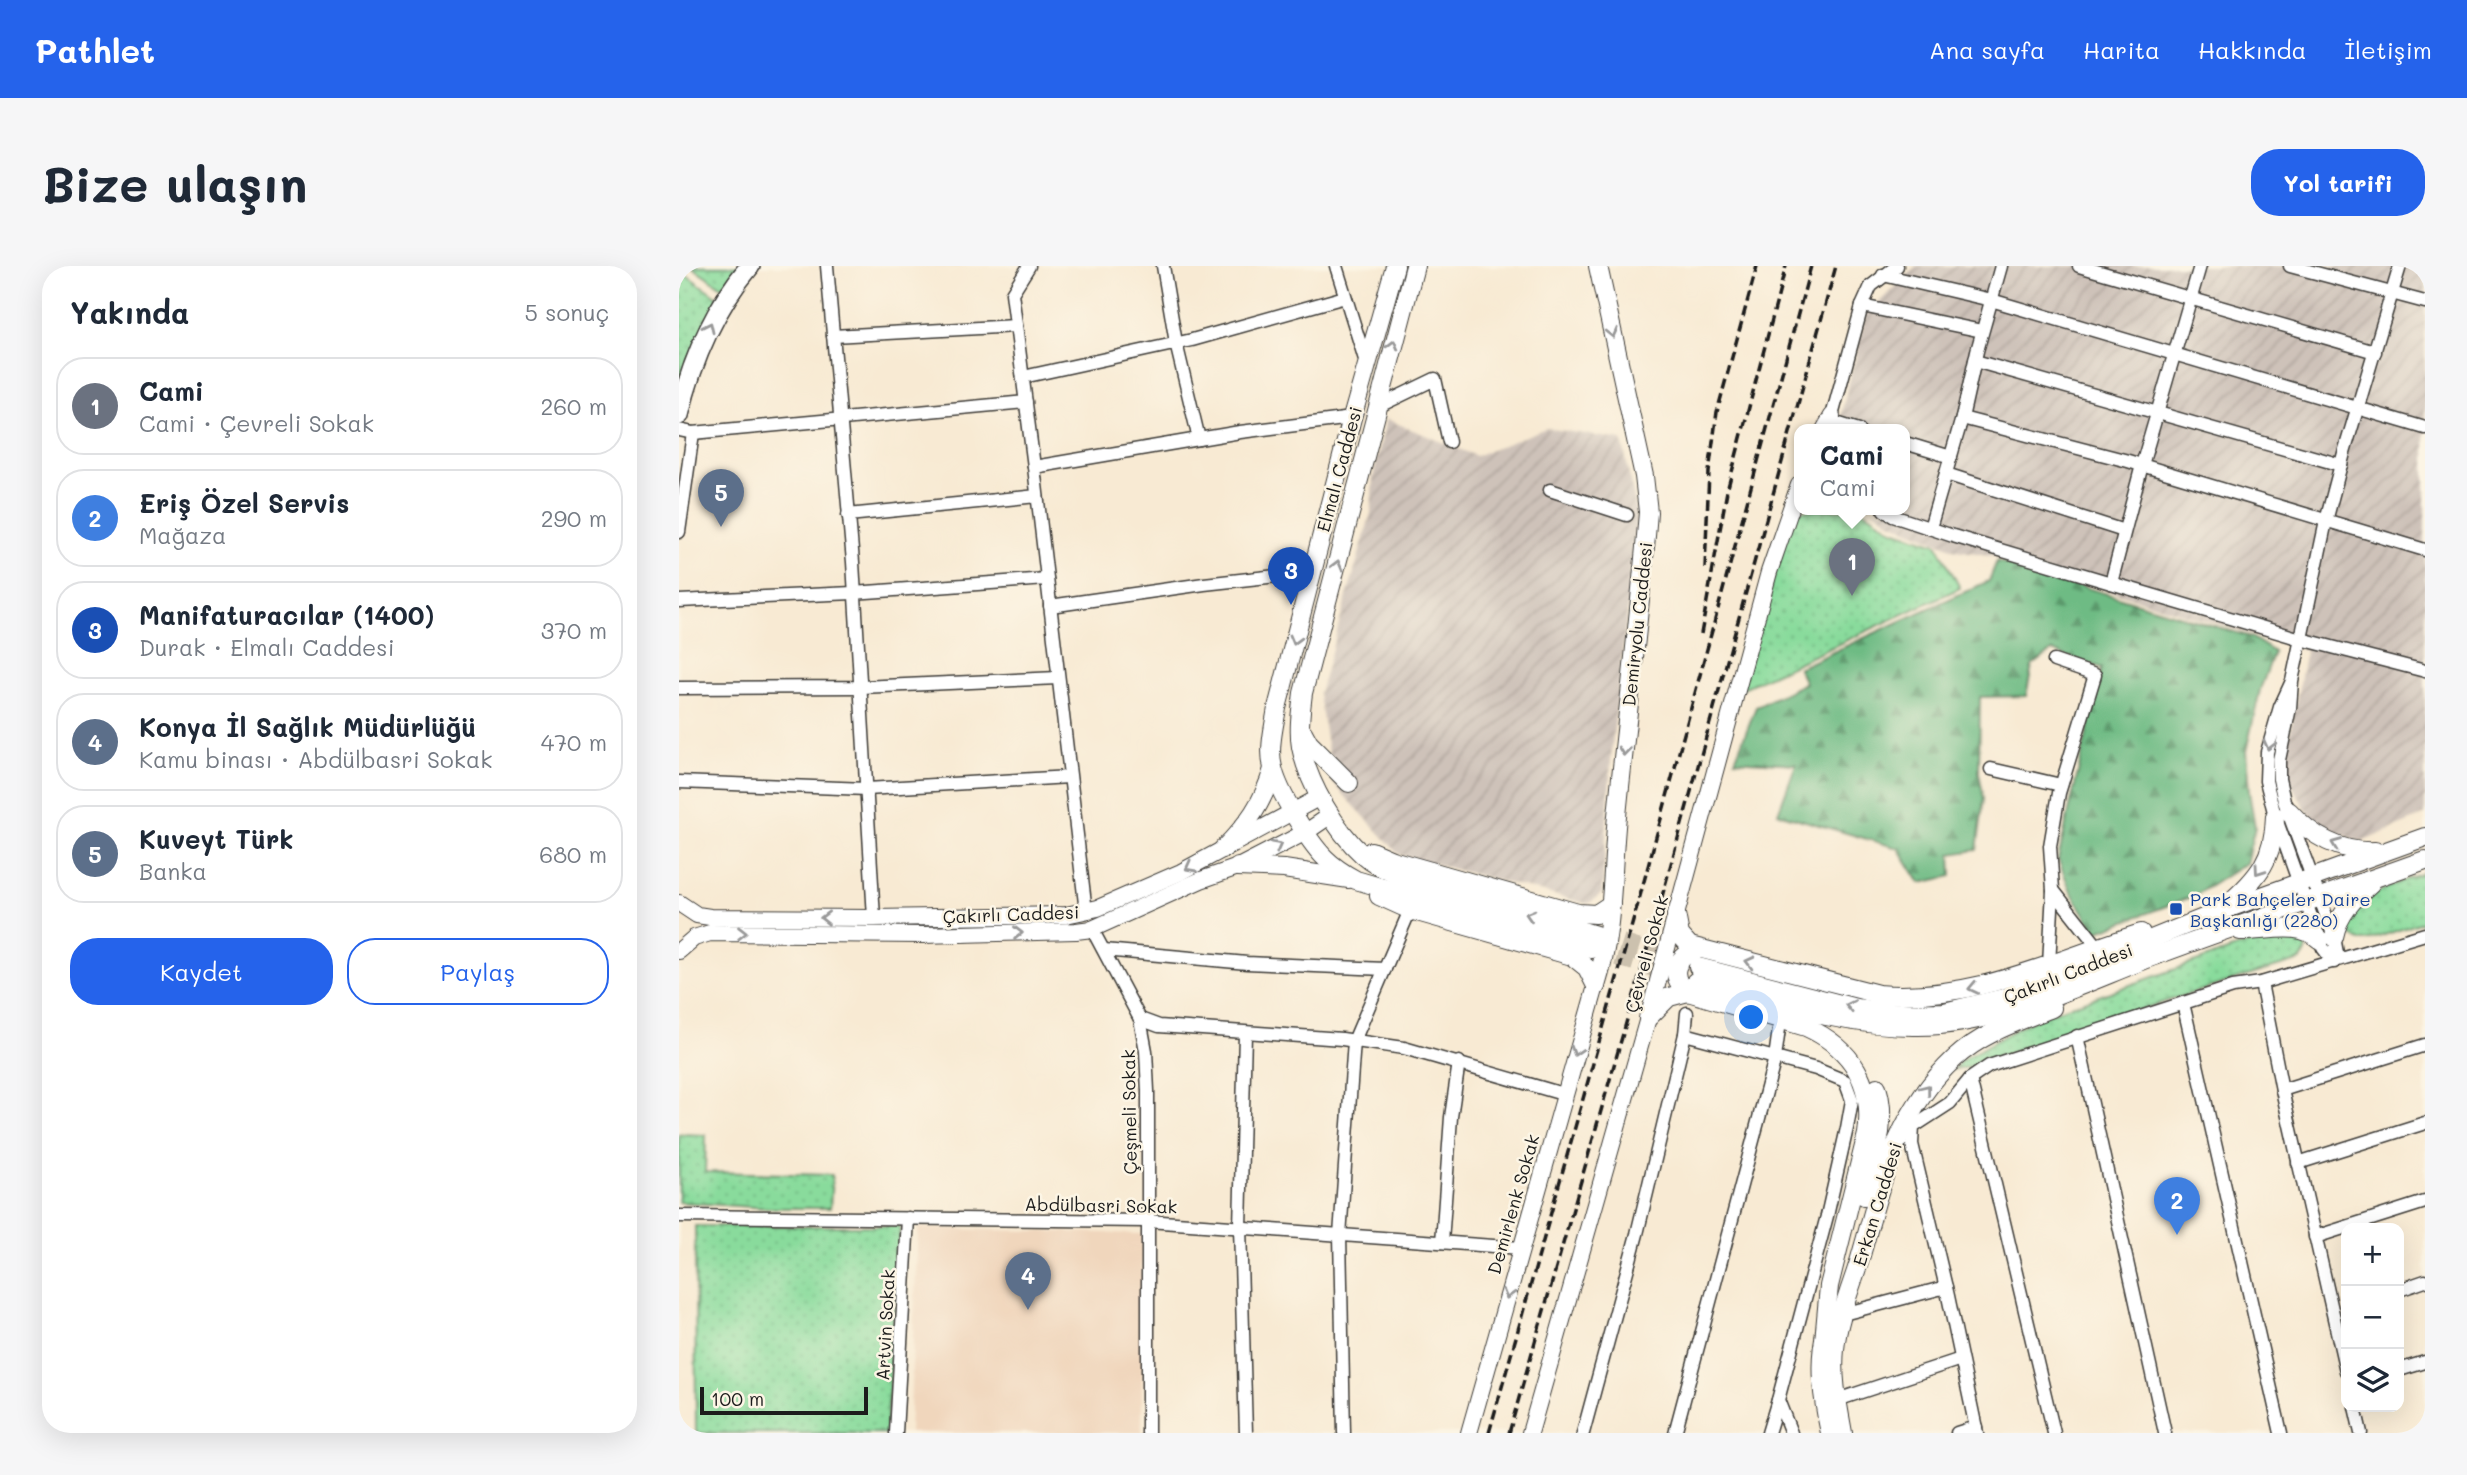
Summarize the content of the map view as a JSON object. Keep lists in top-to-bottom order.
{
  "streets": {
    "main road": [
      "Elmalı Caddesi",
      "Demiryolu Caddesi",
      "Çakırlı Caddesi",
      "Erkan Caddesi"
    ],
    "street": [
      "Çevreli Sokak",
      "Çeşmeli Sokak",
      "Demirlenk Sokak",
      "Abdülbasri Sokak",
      "Artvin Sokak"
    ]
  },
  "crossings": [
    ["Elmalı Caddesi", "Çakırlı Caddesi"],
    ["Demiryolu Caddesi", "Demirlenk Sokak"],
    ["Çakırlı Caddesi", "Çeşmeli Sokak"],
    ["Çakırlı Caddesi", "Erkan Caddesi"],
    ["Çeşmeli Sokak", "Abdülbasri Sokak"],
    ["Demirlenk Sokak", "Abdülbasri Sokak"],
    ["Abdülbasri Sokak", "Artvin Sokak"]
  ],
  "one_way": ["Demiryolu Caddesi", "Erkan Caddesi"],
  "places": {
    "transit": ["Park Bahçeler Dai̇re Başkanlığı (2280)"]
  },
  "scale_bar": "100 m",
  "page": {
    "header": "Pathlet",
    "nav": [
      "Ana sayfa",
      "Harita",
      "Hakkında",
      "İletişim"
    ],
    "buttons": [
      "Yol tarifi",
      ["Kaydet", "Paylaş"]
    ],
    "title": "Bize ulaşın",
    "heading": ["Yakında", "5 sonuç"],
    "list": [
      {
        "mark": "1",
        "name": "Cami",
        "note": "Cami · Çevreli Sokak",
        "value": "260 m"
      },
      {
        "mark": "2",
        "name": "Eriş Özel Servis",
        "note": "Mağaza",
        "value": "290 m"
      },
      {
        "mark": "3",
        "name": "Manifaturacılar (1400)",
        "note": "Durak · Elmalı Caddesi",
        "value": "370 m"
      },
      {
        "mark": "4",
        "name": "Konya İl Sağlık Müdürlüğü",
        "note": "Kamu binası · Abdülbasri Sokak",
        "value": "470 m"
      },
      {
        "mark": "5",
        "name": "Kuveyt Türk",
        "note": "Banka",
        "value": "680 m"
      }
    ],
    "popup": ["Cami", "Cami"],
    "pins": [
      "5",
      "1",
      "3",
      "2",
      "4"
    ],
    "map_buttons": ["+", "−"],
    "scale": "100 m"
  }
}
